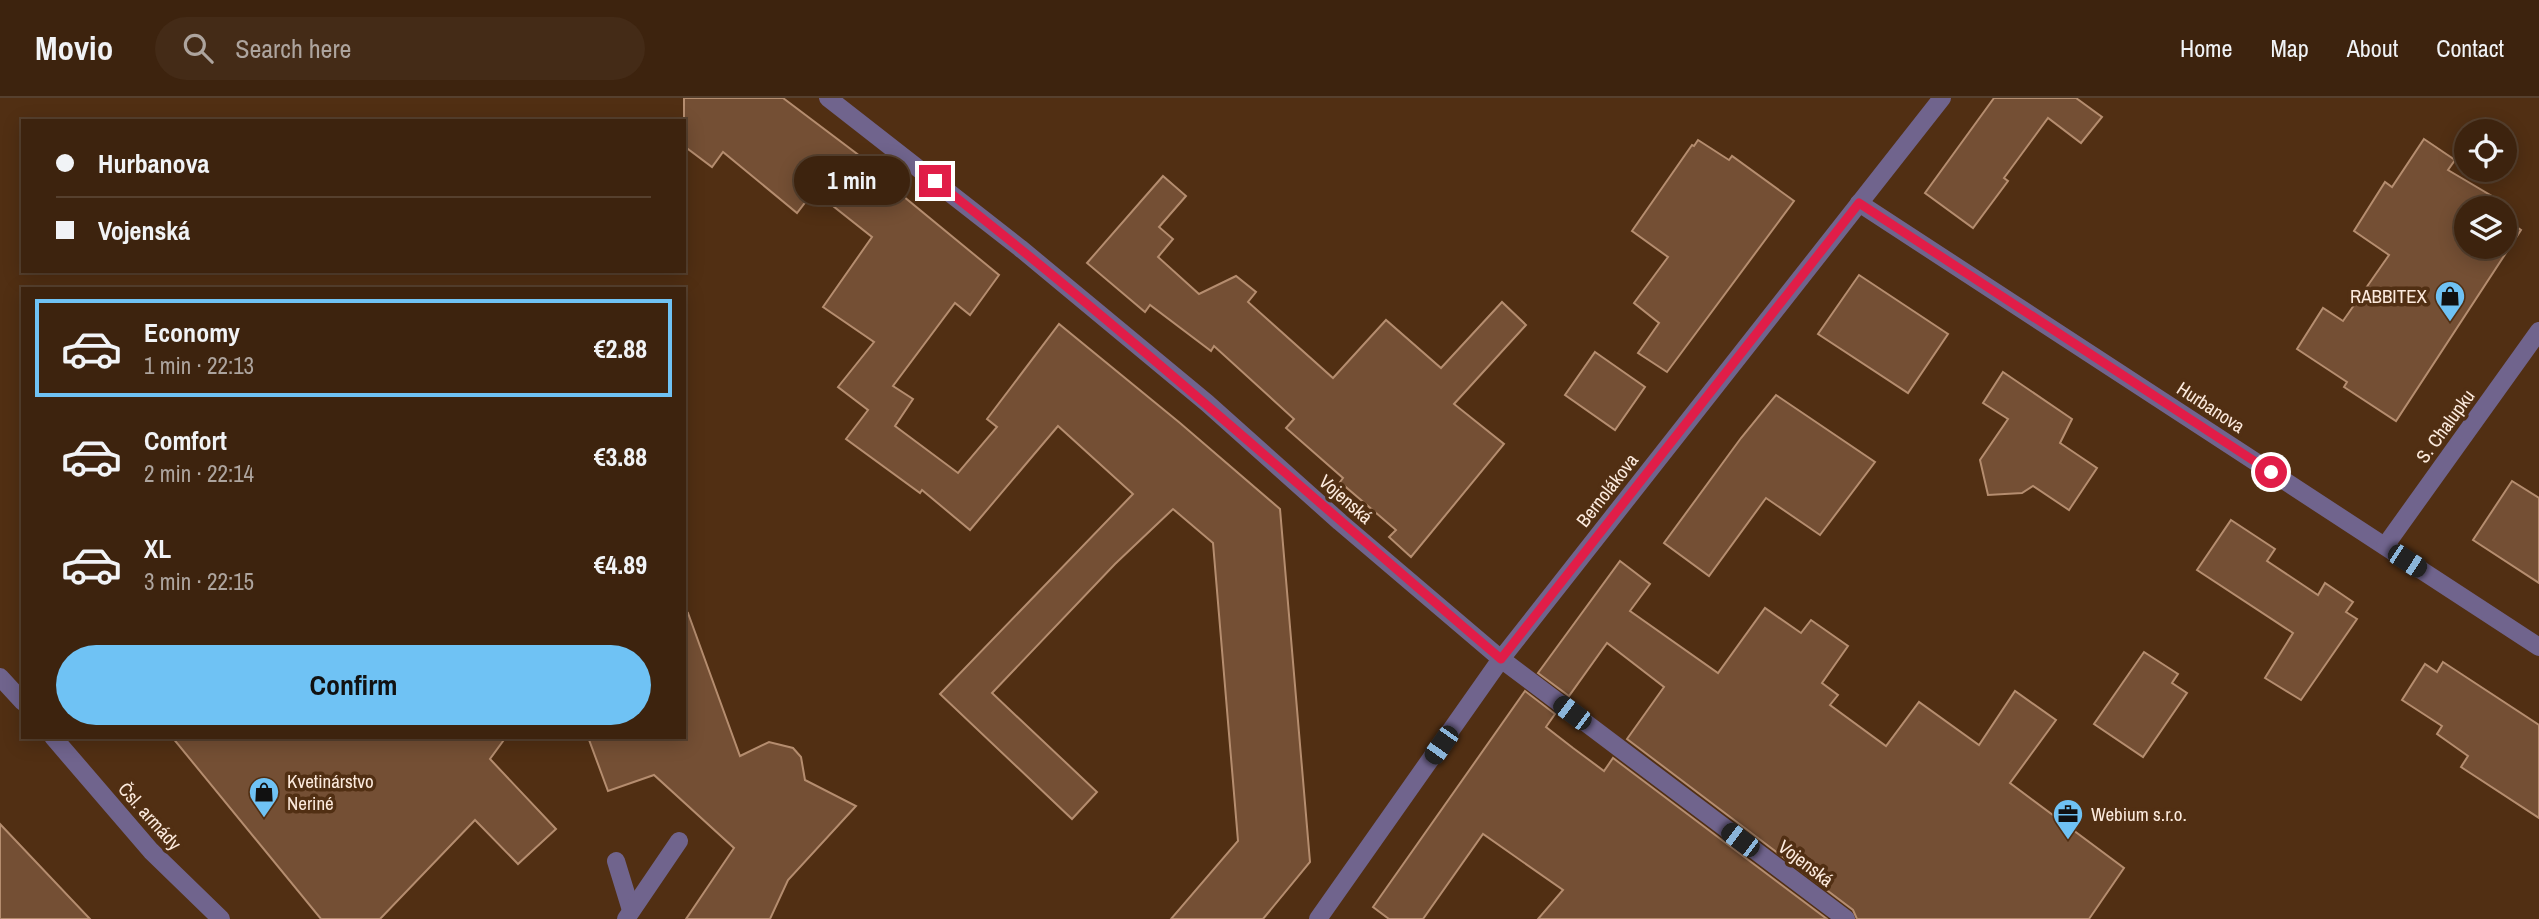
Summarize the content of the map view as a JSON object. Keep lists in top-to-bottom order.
{
  "streets": {
    "street": [
      "Hurbanova",
      "S. Chalupku",
      "Bernolákova",
      "Vojenská",
      "Čsl. armády"
    ]
  },
  "crossings": [
    ["Hurbanova", "S. Chalupku"],
    ["Hurbanova", "Bernolákova"],
    ["Bernolákova", "Vojenská"]
  ],
  "places": {
    "shop": ["RABBITEX", "Kvetinárstvo Neriné"],
    "office": ["Webium s.r.o."]
  },
  "page": {
    "header": "Movio",
    "search": "Search here",
    "nav": [
      "Home",
      "Map",
      "About",
      "Contact"
    ],
    "banner": ["Hurbanova", "Vojenská"],
    "bubble": "1 min",
    "list": [
      {
        "name": "Economy",
        "note": "1 min · 22:13",
        "value": "€2.88"
      },
      {
        "name": "Comfort",
        "note": "2 min · 22:14",
        "value": "€3.88"
      },
      {
        "name": "XL",
        "note": "3 min · 22:15",
        "value": "€4.89"
      }
    ],
    "buttons": "Confirm"
  }
}
